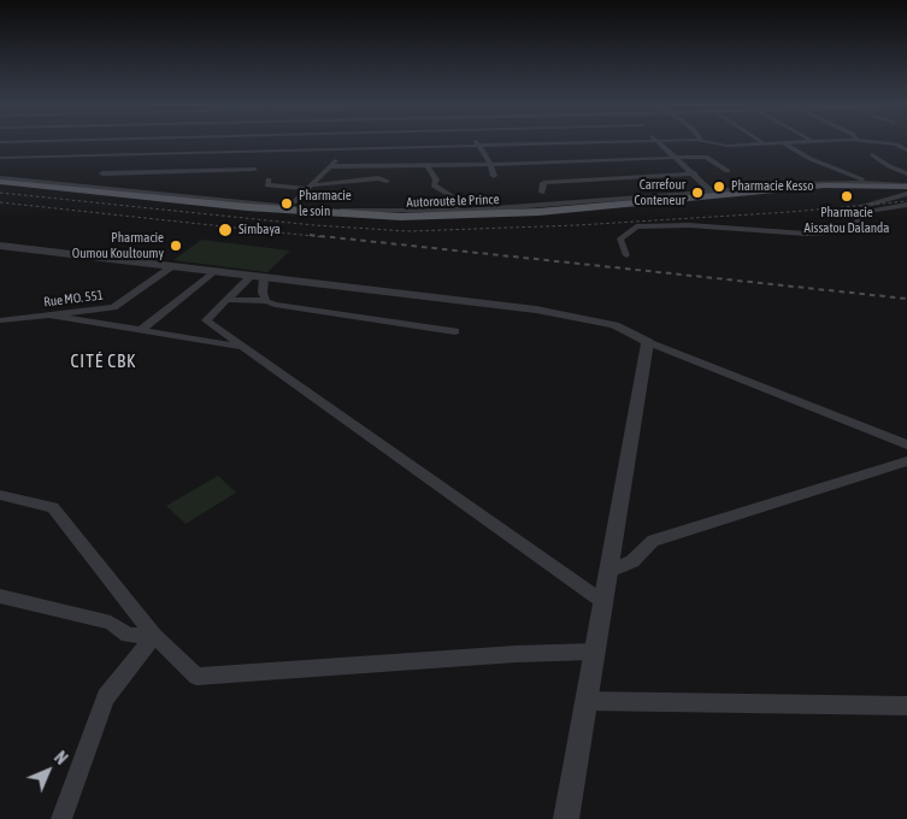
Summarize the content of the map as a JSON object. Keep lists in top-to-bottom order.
{
  "streets": {
    "main road": ["Autoroute le Prince"],
    "street": ["Rue MO. 551"]
  },
  "districts": ["CITÉ CBK"],
  "places": [
    "Pharmacie Kesso",
    "Carrefour Conteneur",
    "Pharmacie Aissatou Dalanda",
    "Pharmacie le soin",
    "Simbaya",
    "Pharmacie Oumou Koultoumy"
  ],
  "north": "top right"
}
